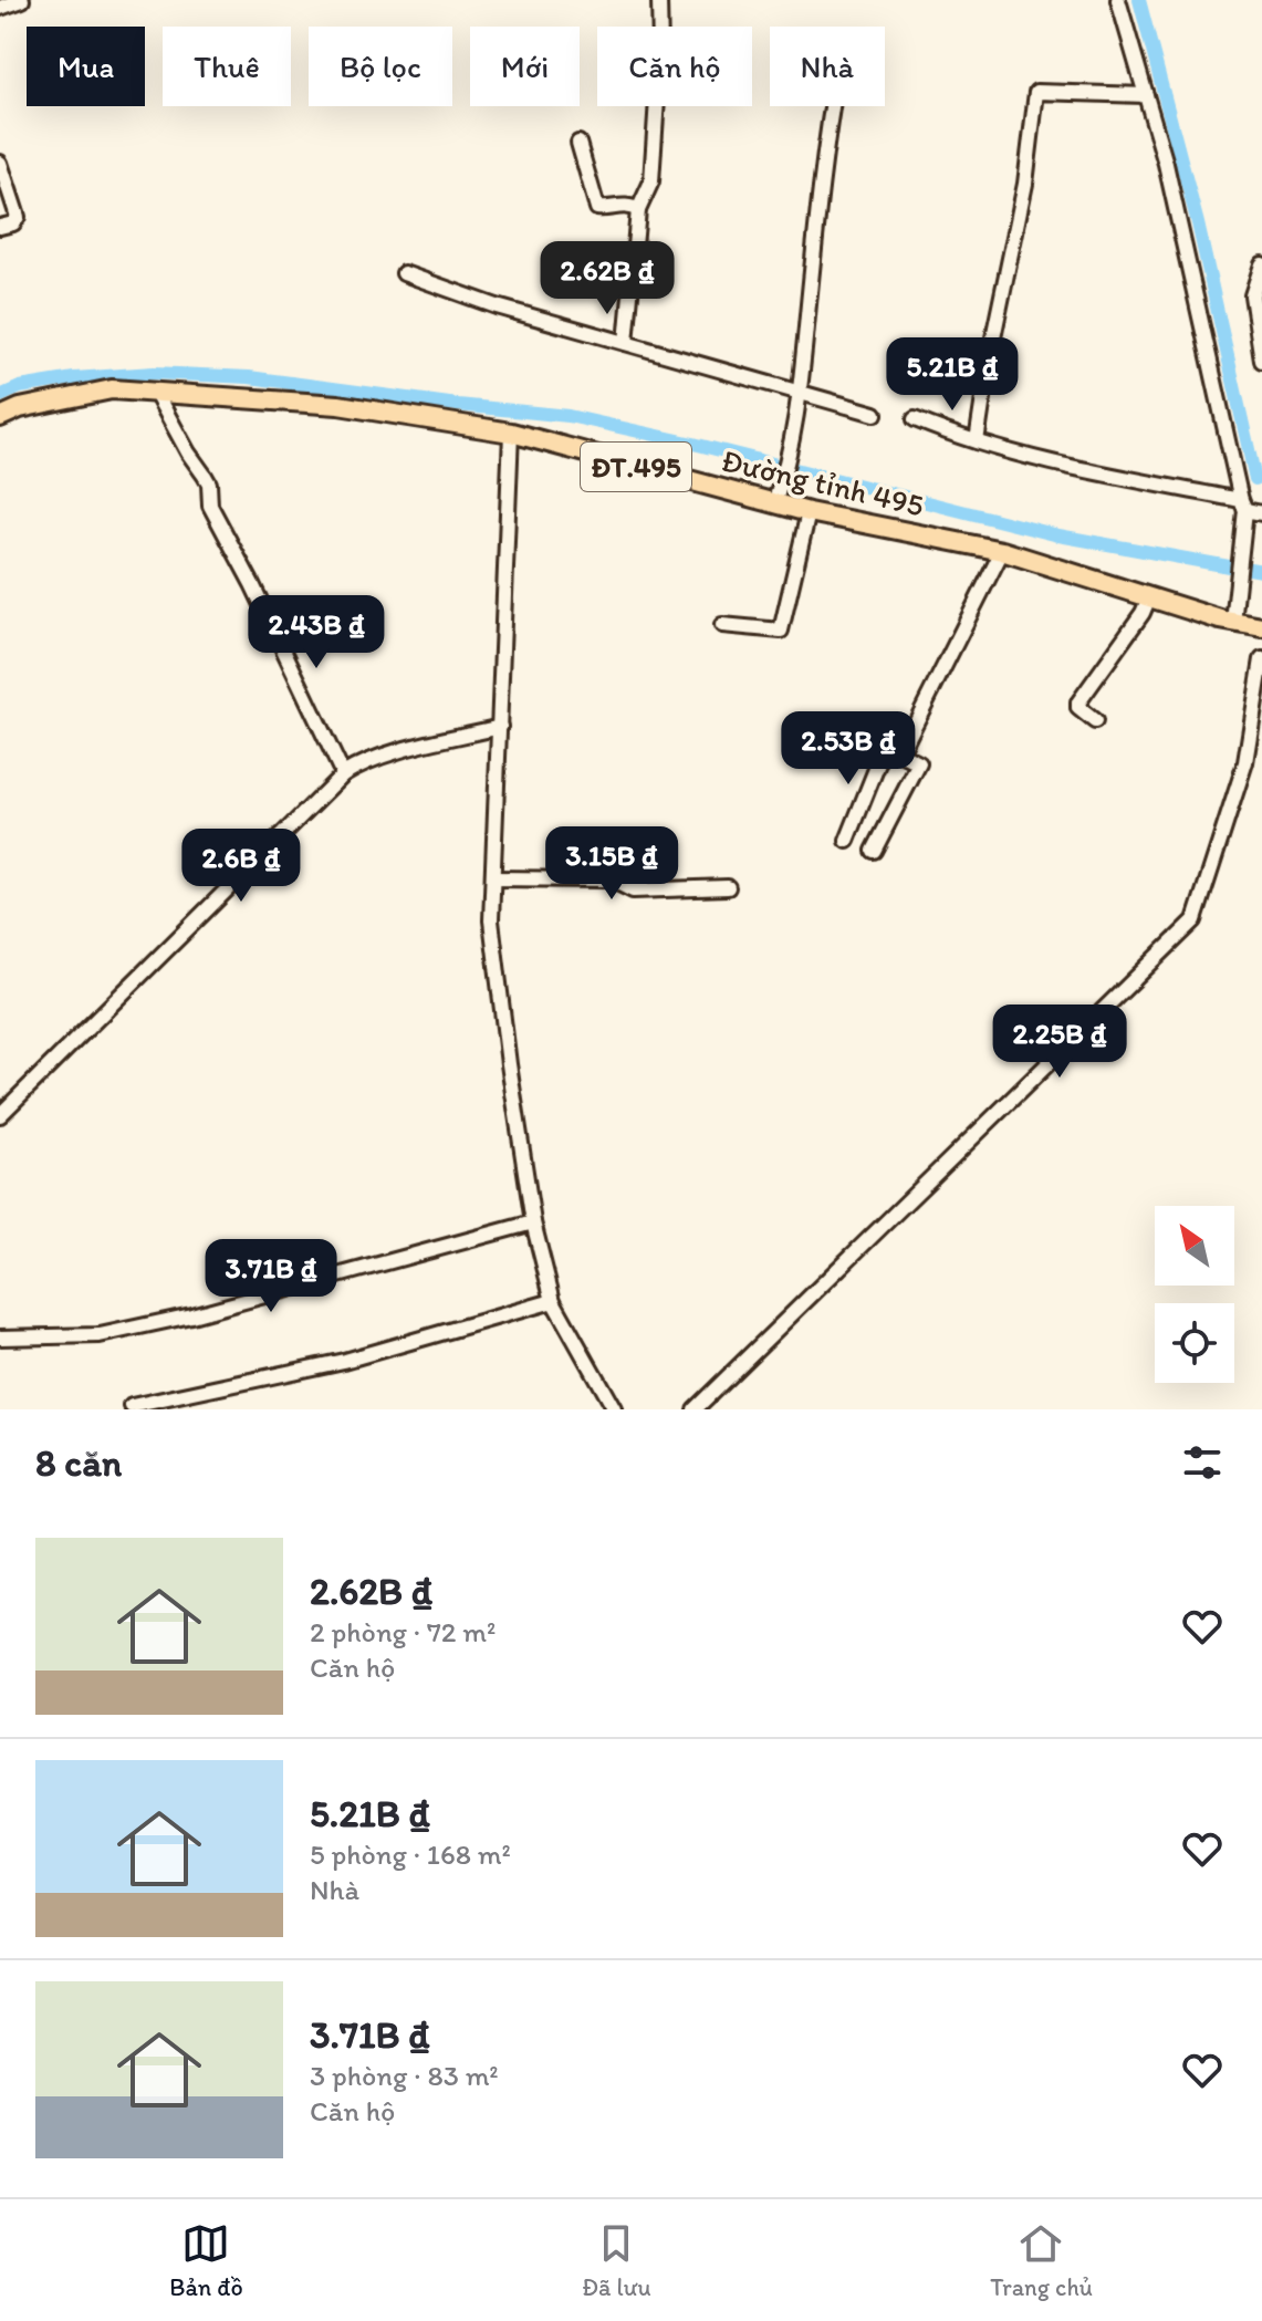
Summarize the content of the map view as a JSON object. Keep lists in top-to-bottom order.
{
  "streets": {
    "main road": ["ĐT.495", "Đường tỉnh 495"]
  },
  "north": "top left",
  "page": {
    "chip": [
      "Mua",
      "Thuê",
      "Bộ lọc",
      "Mới",
      "Căn hộ",
      "Nhà"
    ],
    "price": [
      "2.62B ₫",
      "5.21B ₫",
      "2.43B ₫",
      "2.53B ₫",
      "3.15B ₫",
      "2.6B ₫",
      "2.25B ₫",
      "3.71B ₫"
    ],
    "heading": "8 căn",
    "list": [
      {
        "name": "2.62B ₫",
        "note": "2 phòng · 72 m² · Căn hộ"
      },
      {
        "name": "5.21B ₫",
        "note": "5 phòng · 168 m² · Nhà"
      },
      {
        "name": "3.71B ₫",
        "note": "3 phòng · 83 m² · Căn hộ"
      }
    ],
    "tabs": ["Bản đồ", "Đã lưu", "Trang chủ"]
  }
}
